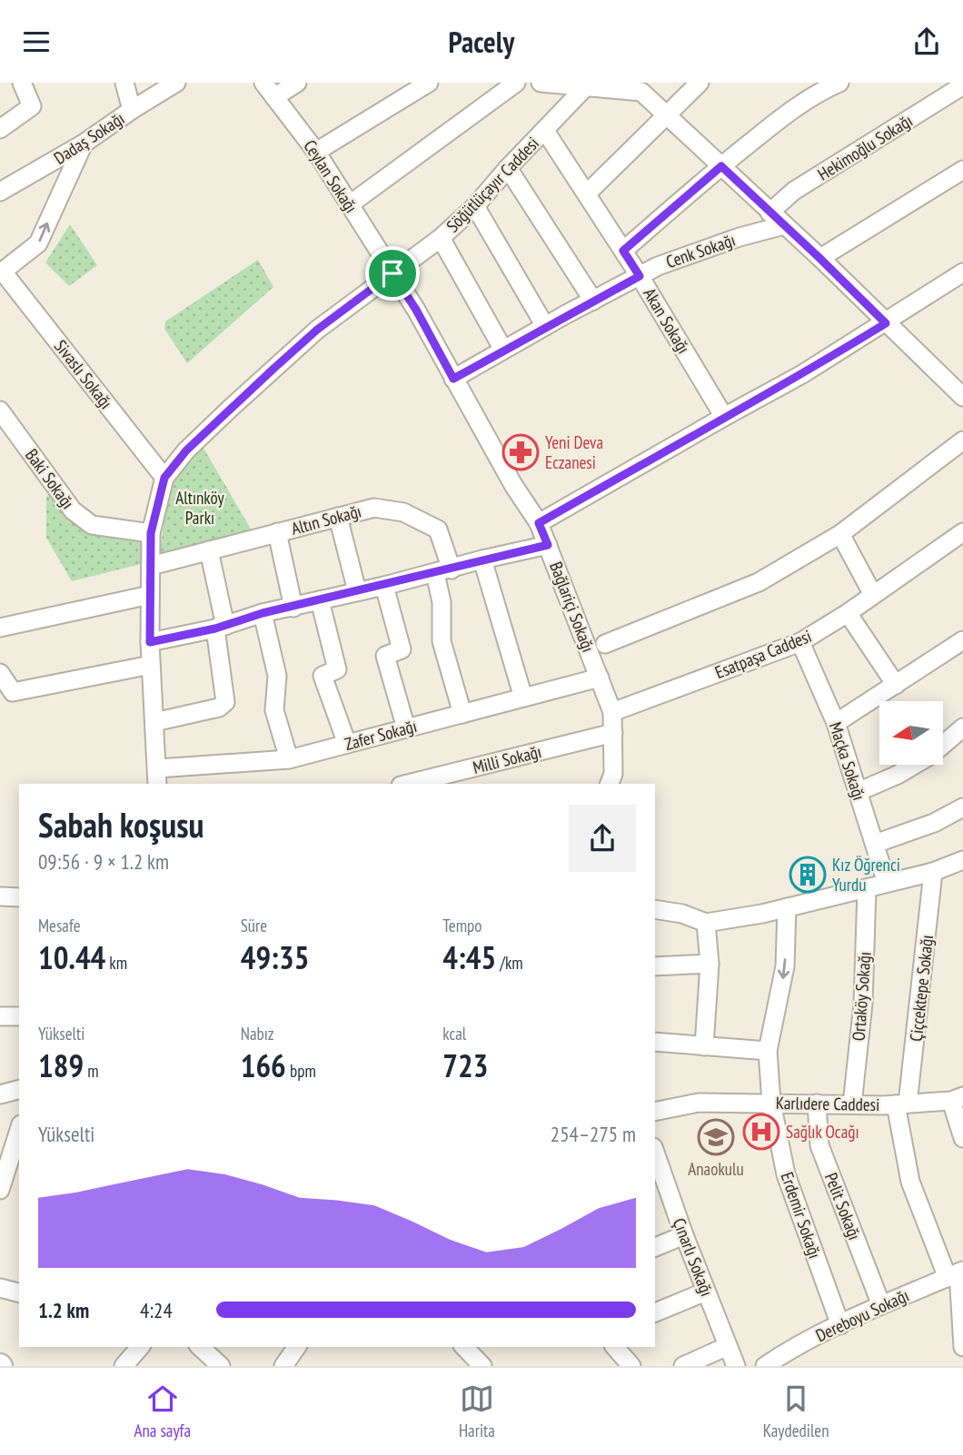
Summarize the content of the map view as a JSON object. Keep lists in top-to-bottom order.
{
  "streets": {
    "street": [
      "Dadaş Sokağı",
      "Hekimoğlu Sokağı",
      "Ceylan Sokağı",
      "Söğütlüçayır Caddesi",
      "Cenk Sokağı",
      "Akan Sokağı",
      "Sivaslı Sokağı",
      "Baki Sokağı",
      "Altın Sokağı",
      "Bağlariçi Sokağı",
      "Esatpaşa Caddesi",
      "Zafer Sokağı",
      "Milli Sokağı",
      "Maçka Sokağı",
      "Çiçcektepe Sokağı",
      "Ortaköy Sokağı",
      "Karlıdere Caddesi",
      "Pelit Sokağı",
      "Erdemir Sokağı",
      "Çınarlı Sokağı",
      "Dereboyu Sokağı"
    ]
  },
  "crossings": [
    ["Ceylan Sokağı", "Söğütlüçayır Caddesi"],
    ["Ceylan Sokağı", "Bağlariçi Sokağı"],
    ["Söğütlüçayır Caddesi", "Akan Sokağı"],
    ["Söğütlüçayır Caddesi", "Sivaslı Sokağı"],
    ["Söğütlüçayır Caddesi", "Baki Sokağı"],
    ["Söğütlüçayır Caddesi", "Altın Sokağı"],
    ["Söğütlüçayır Caddesi", "Bağlariçi Sokağı"],
    ["Söğütlüçayır Caddesi", "Zafer Sokağı"],
    ["Cenk Sokağı", "Akan Sokağı"],
    ["Cenk Sokağı", "Bağlariçi Sokağı"],
    ["Altın Sokağı", "Zafer Sokağı"],
    ["Bağlariçi Sokağı", "Esatpaşa Caddesi"],
    ["Bağlariçi Sokağı", "Zafer Sokağı"],
    ["Esatpaşa Caddesi", "Maçka Sokağı"],
    ["Çiçcektepe Sokağı", "Karlıdere Caddesi"],
    ["Çiçcektepe Sokağı", "Dereboyu Sokağı"],
    ["Ortaköy Sokağı", "Karlıdere Caddesi"],
    ["Karlıdere Caddesi", "Pelit Sokağı"],
    ["Karlıdere Caddesi", "Erdemir Sokağı"],
    ["Pelit Sokağı", "Dereboyu Sokağı"],
    ["Erdemir Sokağı", "Dereboyu Sokağı"]
  ],
  "parks": ["Altınköy Parkı"],
  "places": {
    "pharmacy": ["Yeni Deva Eczanesi"],
    "building": ["Kız Öğrenci Yurdu"],
    "hospital": ["Sağlık Ocağı"],
    "school or university": ["Anaokulu"]
  },
  "north": "left",
  "page": {
    "header": "Pacely",
    "heading": ["Sabah koşusu", "09:56 · 9 × 1.2 km"],
    "stats": [
      ["Mesafe", "10.44 km"],
      ["Süre", "49:35"],
      ["Tempo", "4:45 /km"],
      ["Yükselti", "189 m"],
      ["Nabız", "166 bpm"],
      ["kcal", "723"]
    ],
    "chart": ["Yükselti", "254–275 m"],
    "list": [
      {
        "name": "1.2 km",
        "note": "4:24"
      }
    ],
    "tabs": ["Ana sayfa", "Harita", "Kaydedilen"]
  }
}
